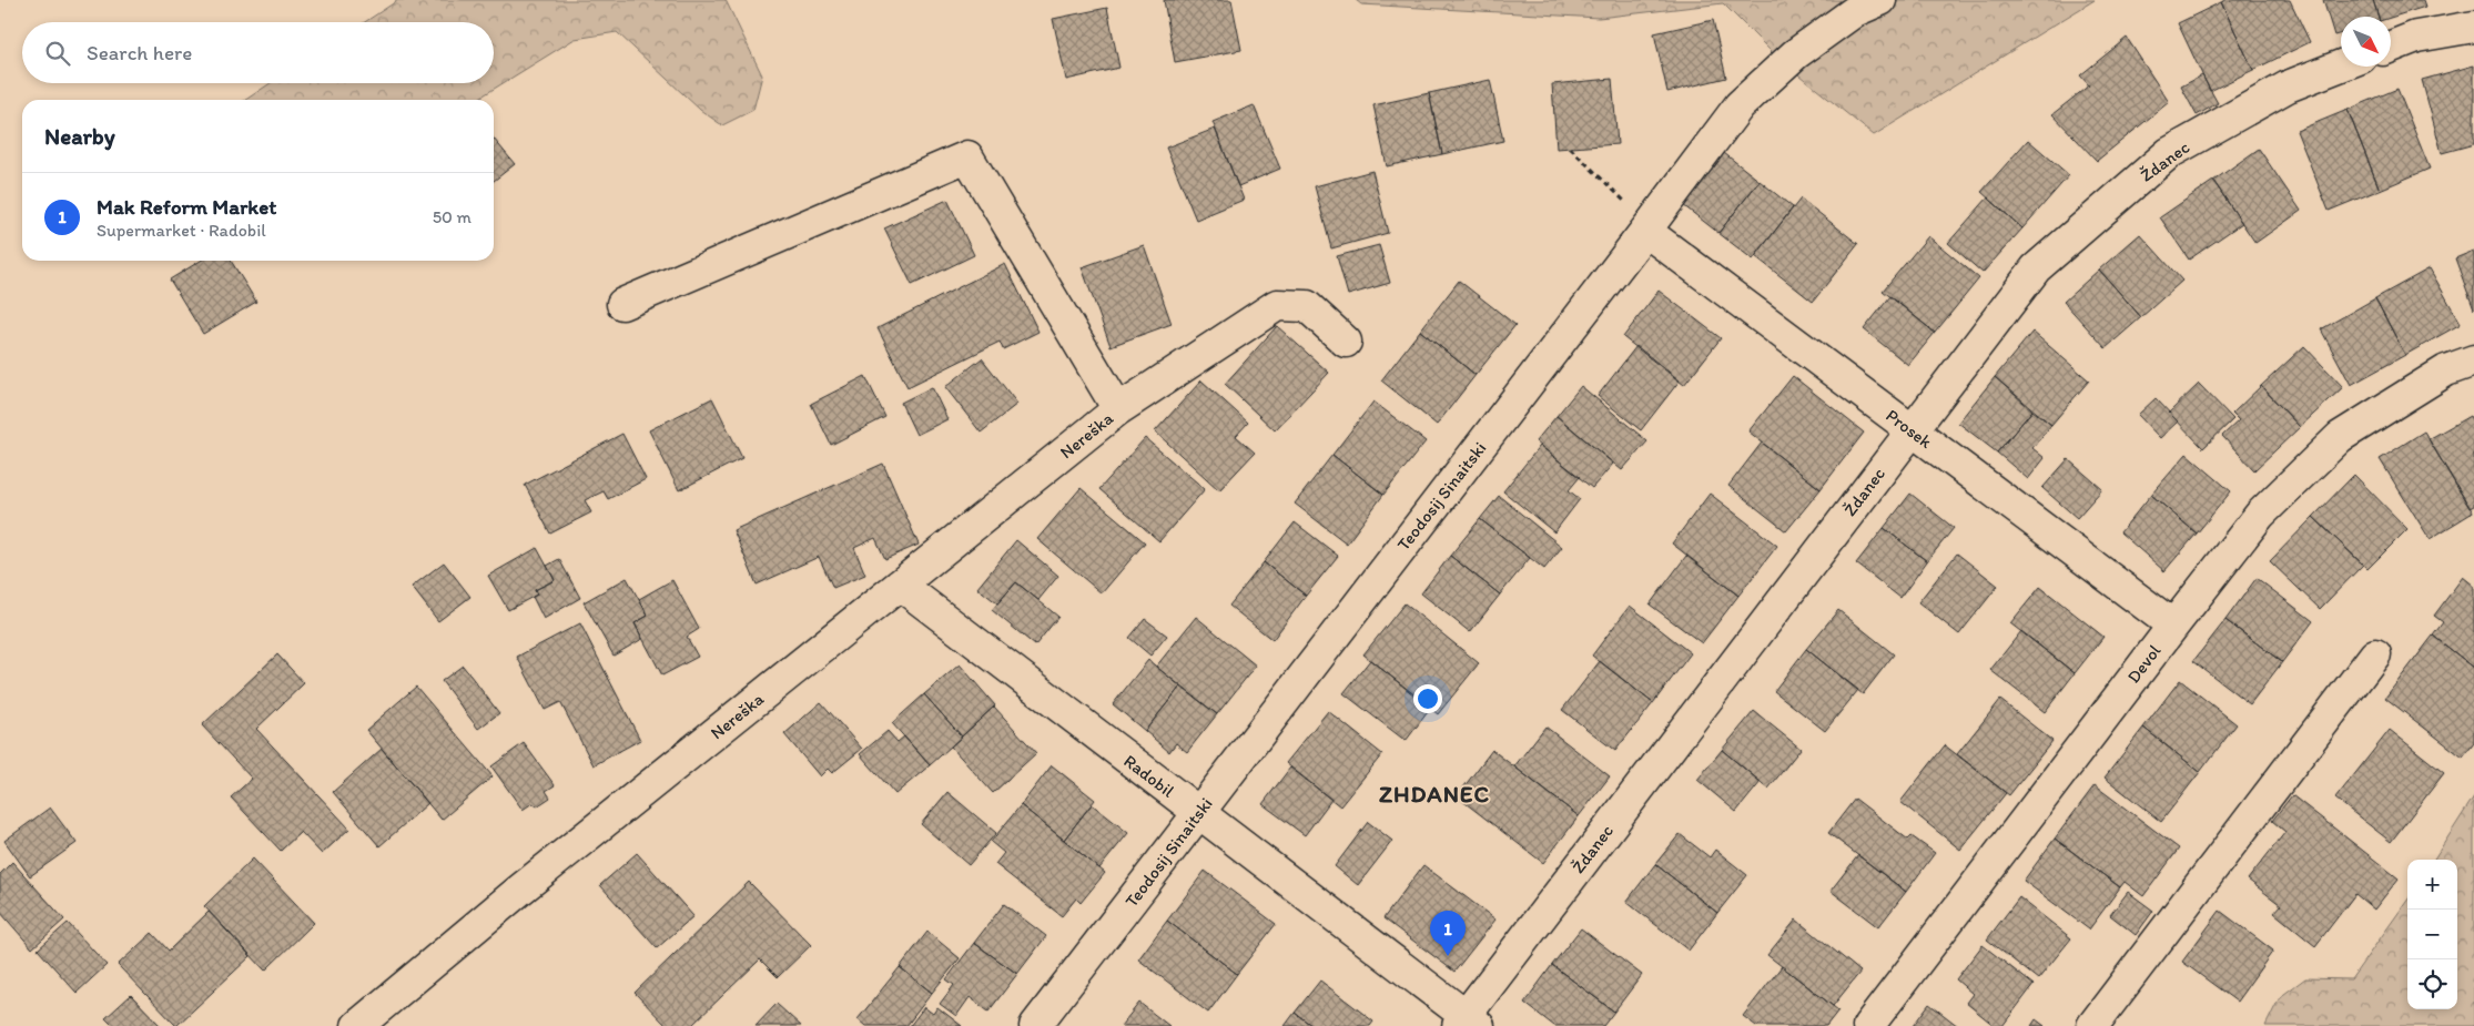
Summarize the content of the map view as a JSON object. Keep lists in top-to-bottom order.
{
  "streets": {
    "street": [
      "Ždanec",
      "Prosek",
      "Nereška",
      "Teodosij Sinaitski",
      "Devol",
      "Radobil"
    ]
  },
  "crossings": [
    ["Ždanec", "Prosek"],
    ["Ždanec", "Radobil"],
    ["Prosek", "Teodosij Sinaitski"],
    ["Prosek", "Devol"],
    ["Nereška", "Radobil"],
    ["Teodosij Sinaitski", "Radobil"]
  ],
  "districts": ["ZHDANEC"],
  "north": "bottom right",
  "page": {
    "search": "Search here",
    "heading": "Nearby",
    "list": [
      {
        "mark": "1",
        "name": "Mak Reform Market",
        "note": "Supermarket · Radobil",
        "value": "50 m"
      }
    ],
    "map_buttons": ["+", "−"],
    "pins": "1"
  }
}
